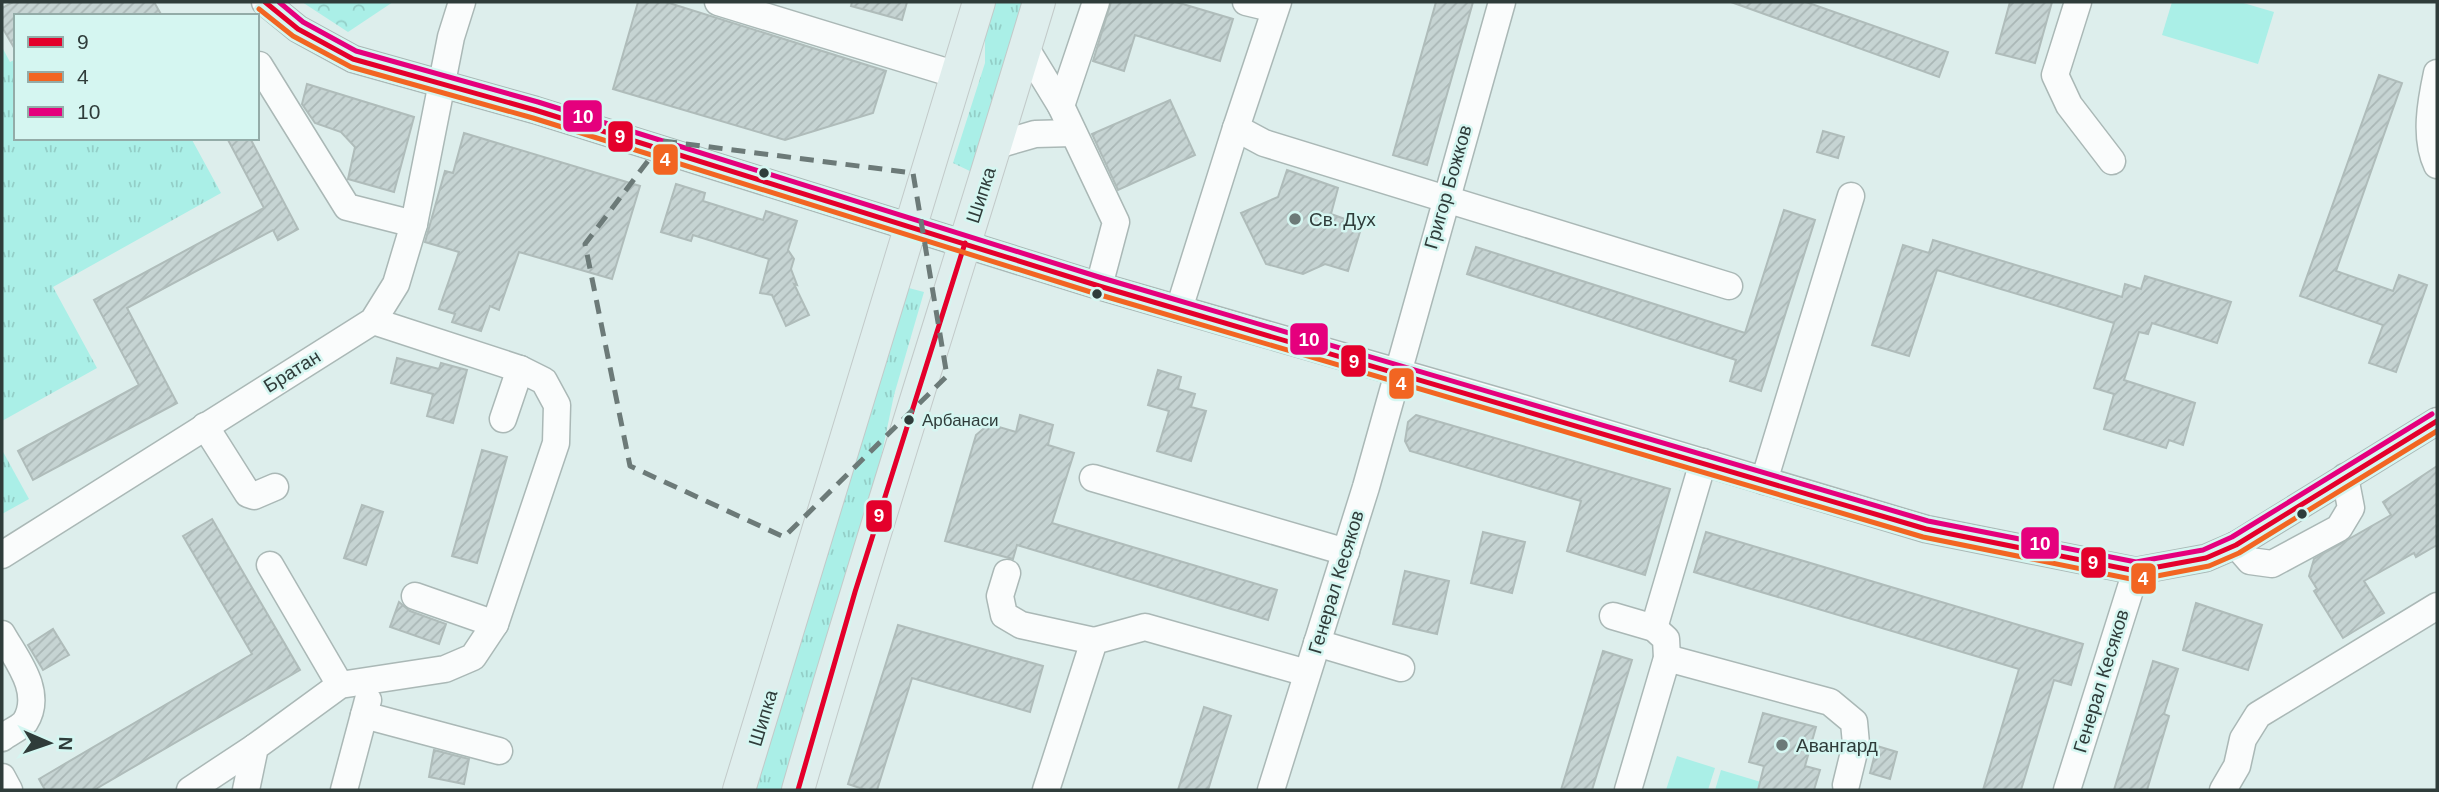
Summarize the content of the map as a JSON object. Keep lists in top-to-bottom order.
{
  "streets": {
    "main road": ["Шипка"],
    "street": ["Григор Божков", "Братан", "Генерал Кесяков"]
  },
  "crossings": [
    ["Григор Божков", "Генерал Кесяков"]
  ],
  "places": ["Св. Дух", "Арбанаси", "Авангард"],
  "lines": ["transit line 9", "transit line 10", "transit line 4"],
  "legend": ["9", "4", "10"],
  "north": "right"
}
